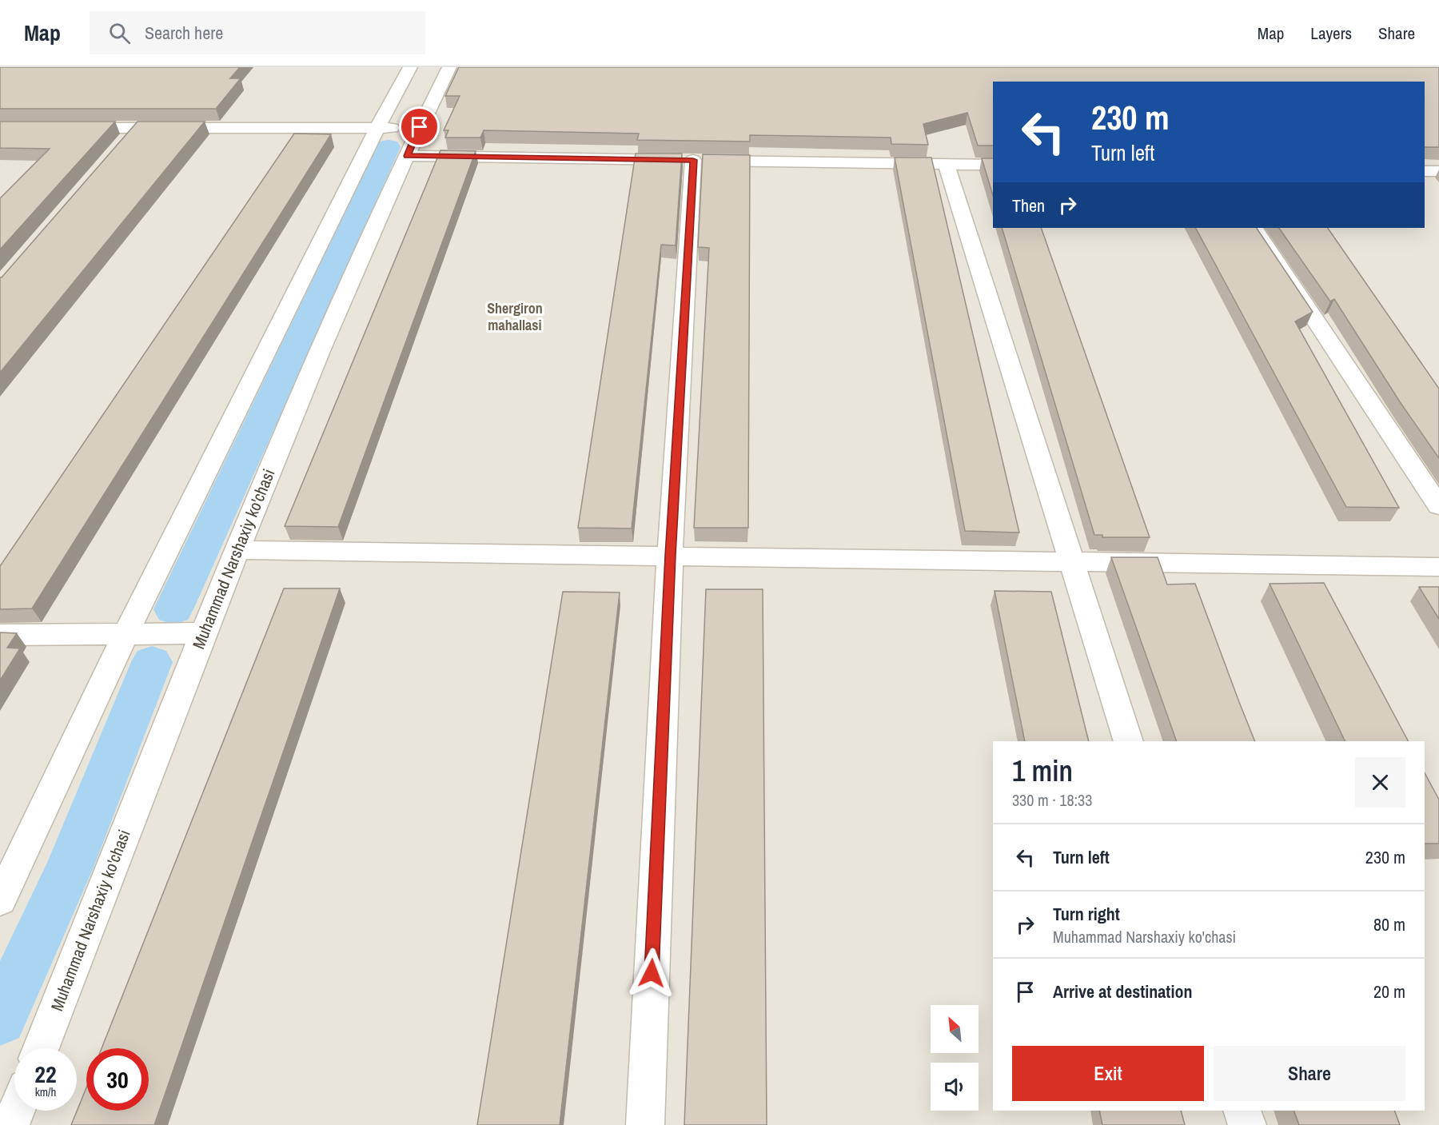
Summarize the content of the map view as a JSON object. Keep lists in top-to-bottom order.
{
  "streets": {
    "street": ["Muhammad Narshaxiy ko'chasi"]
  },
  "districts": ["Shergiron mahallasi"],
  "north": "top left",
  "page": {
    "header": "Map",
    "search": "Search here",
    "nav": ["Map", "Layers", "Share"],
    "turn": ["230 m", "Turn left"],
    "then": "Then",
    "heading": ["1 min", "330 m · 18:33"],
    "list": [
      {
        "name": "Turn left",
        "value": "230 m"
      },
      {
        "name": "Turn right",
        "note": "Muhammad Narshaxiy ko'chasi",
        "value": "80 m"
      },
      {
        "name": "Arrive at destination",
        "value": "20 m"
      }
    ],
    "buttons": ["Exit", "Share"],
    "speed": "22 km/h",
    "limit": "30"
  }
}
